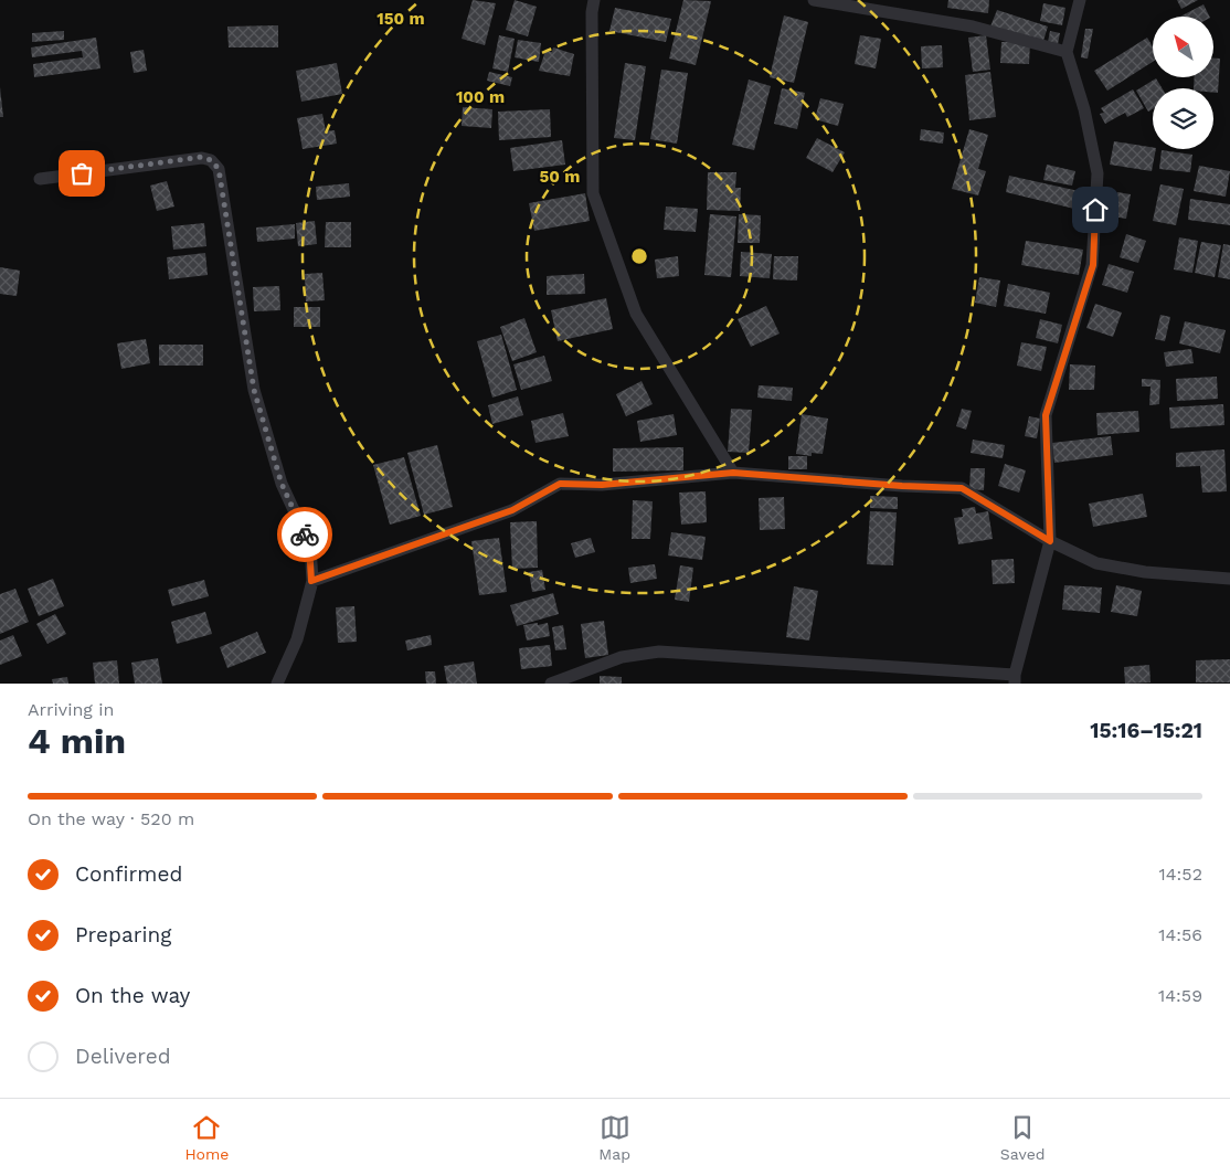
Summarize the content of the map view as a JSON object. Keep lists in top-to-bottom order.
{
  "north": "top left",
  "page": {
    "heading": ["4 min", "Arriving in", "15:16–15:21"],
    "bar": "On the way · 520 m",
    "list": [
      ["Confirmed", "14:52"],
      ["Preparing", "14:56"],
      ["On the way", "14:59"],
      "Delivered"
    ],
    "tabs": ["Home", "Map", "Saved"]
  },
  "rings": ["150 m", "100 m", "50 m"]
}
